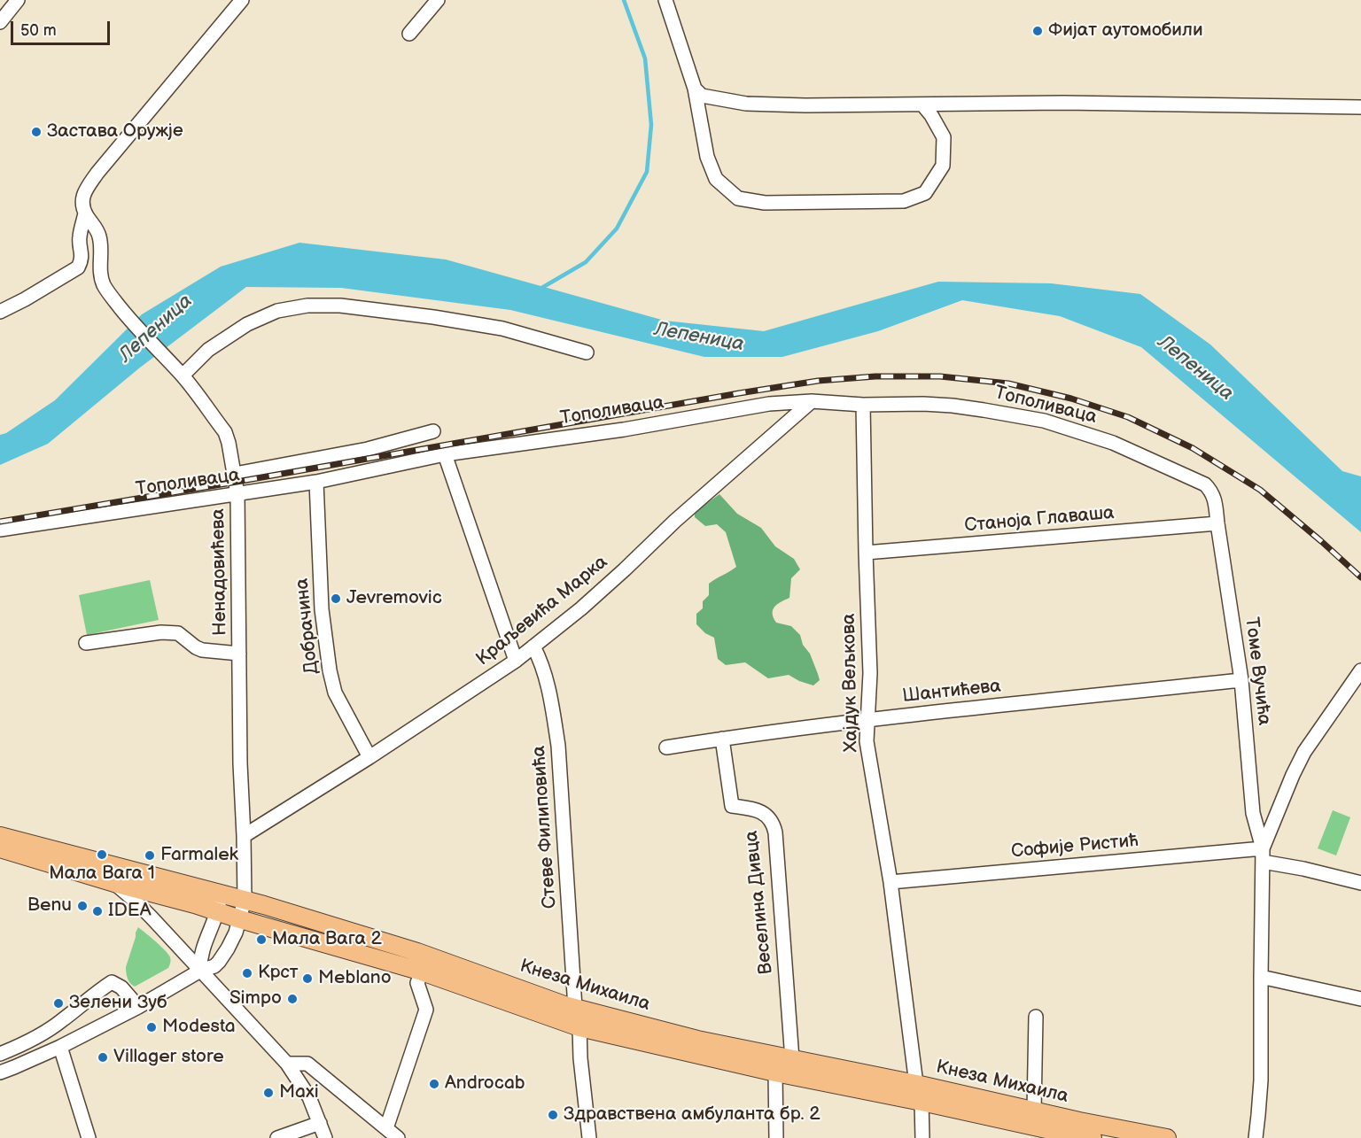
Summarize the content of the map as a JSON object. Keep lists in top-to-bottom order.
{
  "streets": {
    "main road": ["Кнеза Михаила"],
    "street": [
      "Тополиваца",
      "Станоја Главаша",
      "Ненадовићева",
      "Краљевића Марка",
      "Добрачина",
      "Томе Вучића",
      "Хајдук Вељкова",
      "Шантићева",
      "Стеве Филиповића",
      "Софије Ристић",
      "Веселина Дивца"
    ]
  },
  "crossings": [
    ["Тополиваца", "Ненадовићева"],
    ["Тополиваца", "Краљевића Марка"],
    ["Тополиваца", "Добрачина"],
    ["Тополиваца", "Томе Вучића"],
    ["Тополиваца", "Хајдук Вељкова"],
    ["Станоја Главаша", "Томе Вучића"],
    ["Станоја Главаша", "Хајдук Вељкова"],
    ["Ненадовићева", "Краљевића Марка"],
    ["Ненадовићева", "Кнеза Михаила"],
    ["Краљевића Марка", "Добрачина"],
    ["Краљевића Марка", "Стеве Филиповића"],
    ["Томе Вучића", "Шантићева"],
    ["Томе Вучића", "Софије Ристић"],
    ["Хајдук Вељкова", "Шантићева"],
    ["Хајдук Вељкова", "Софије Ристић"],
    ["Хајдук Вељкова", "Кнеза Михаила"],
    ["Шантићева", "Веселина Дивца"],
    ["Стеве Филиповића", "Кнеза Михаила"],
    ["Веселина Дивца", "Кнеза Михаила"]
  ],
  "water": ["Лепеница"],
  "places": [
    "Фијат аутомобили",
    "Застава Оружје",
    "Jevremovic",
    "Мала Вага 1",
    "Farmalek",
    "Benu",
    "IDEA",
    "Мала Вага 2",
    "Крст",
    "Meblano",
    "Simpo",
    "Зелени Зуб",
    "Modesta",
    "Villager store",
    "Androcab",
    "Maxi",
    "Здравствена амбуланта бр. 2"
  ],
  "scale_bar": "50 m"
}
